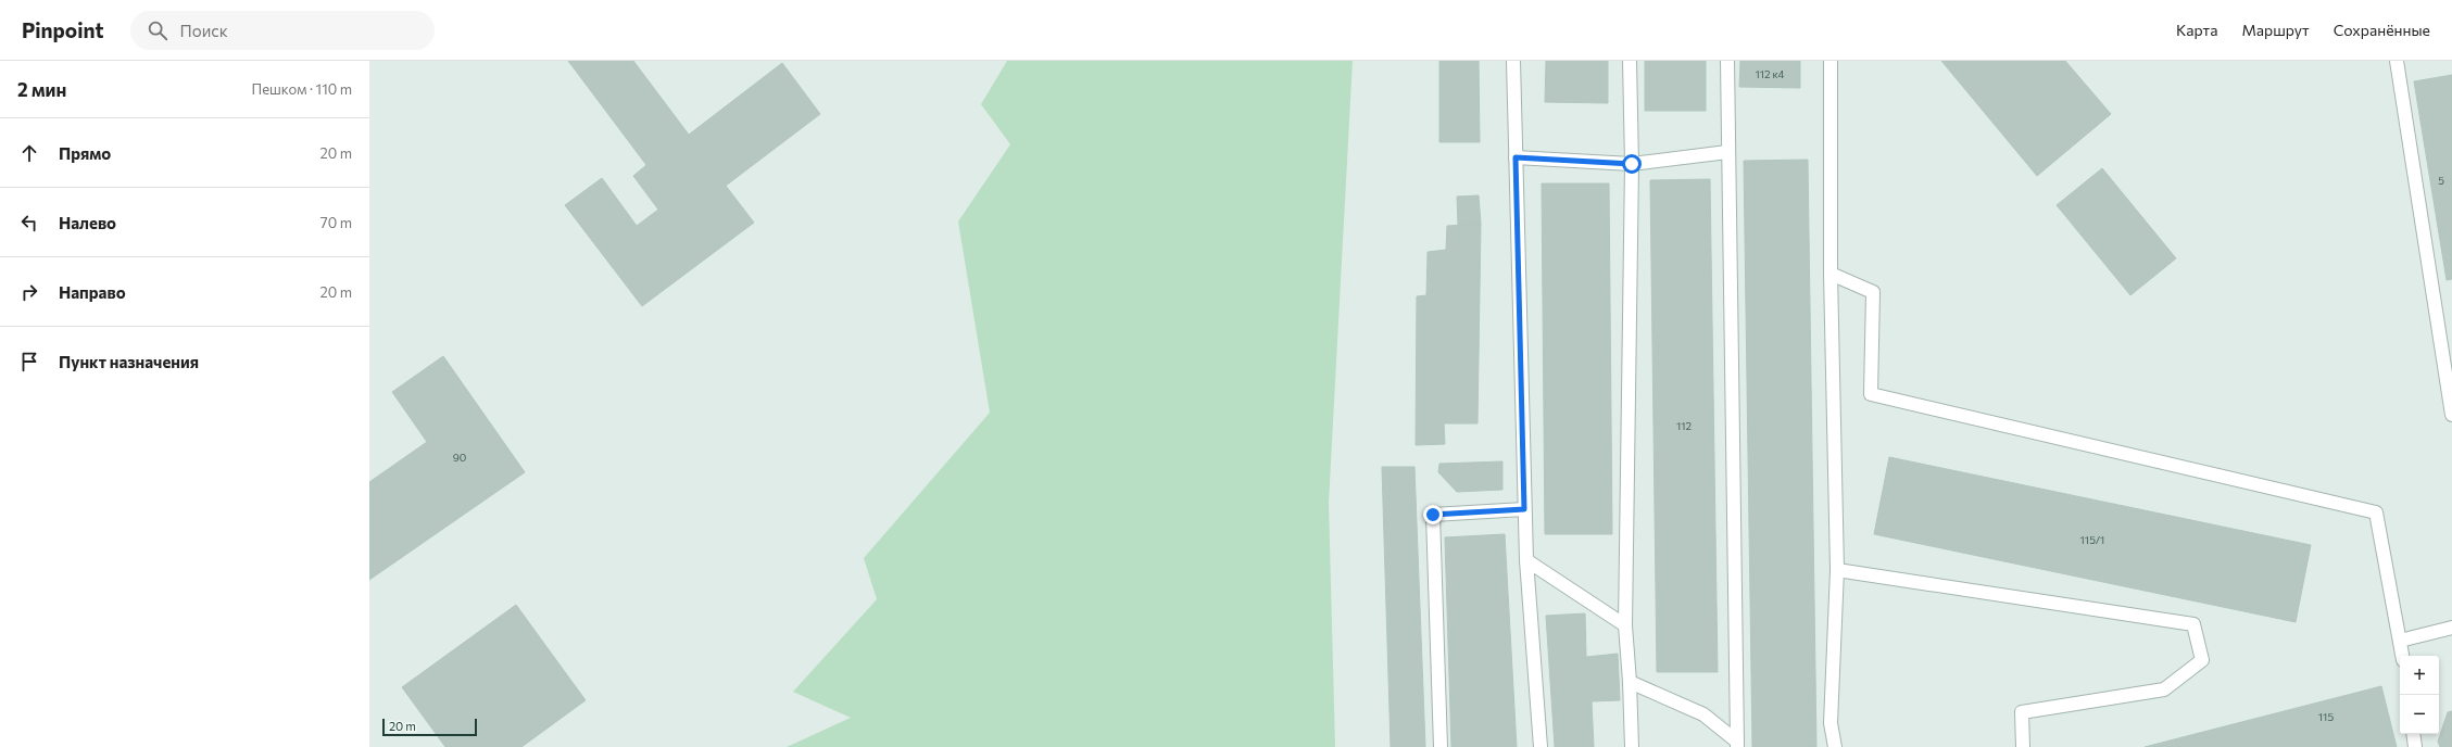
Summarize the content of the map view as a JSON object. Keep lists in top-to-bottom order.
{
  "house_numbers": [
    "112 к4",
    "5",
    "112",
    "90",
    "115/1",
    "115"
  ],
  "scale_bar": "20 m",
  "page": {
    "header": "Pinpoint",
    "search": "Поиск",
    "nav": ["Карта", "Маршрут", "Сохранённые"],
    "heading": ["2 мин", "Пешком · 110 m"],
    "list": [
      ["Прямо", "20 m"],
      ["Налево", "70 m"],
      ["Направо", "20 m"],
      "Пункт назначения"
    ],
    "map_buttons": ["+", "−"],
    "scale": "20 m"
  }
}
